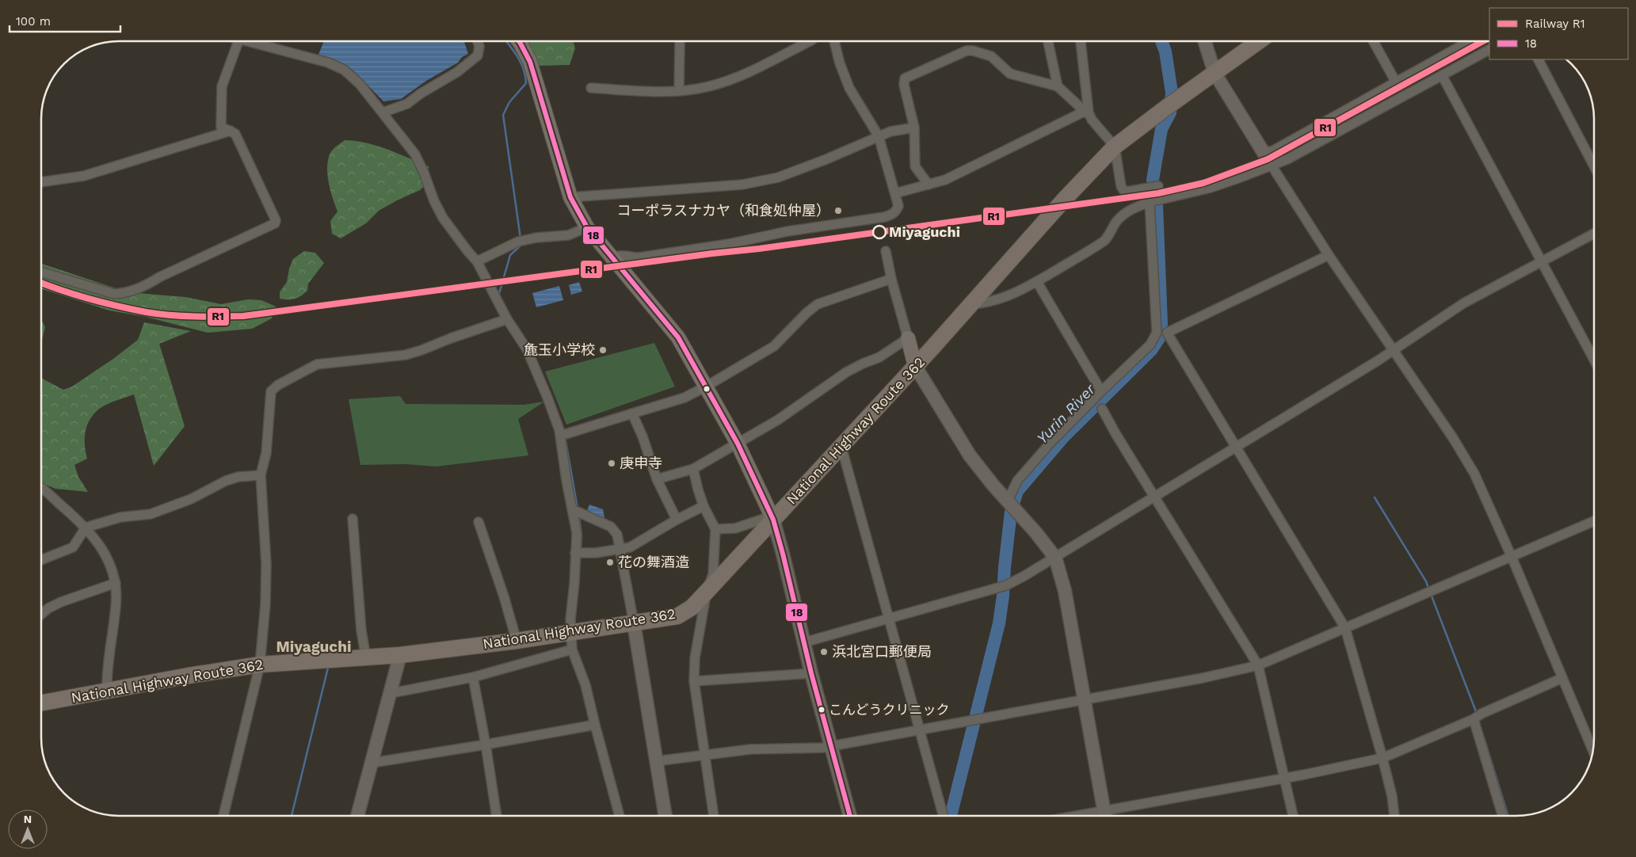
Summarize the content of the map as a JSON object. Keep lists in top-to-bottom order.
{
  "streets": {
    "highway": ["National Highway Route 362"]
  },
  "districts": ["Miyaguchi"],
  "water": ["Yurin River"],
  "places": [
    "コーポラスナカヤ（和食処仲屋）",
    "Miyaguchi",
    "麁玉小学校",
    "庚申寺",
    "花の舞酒造",
    "浜北宮口郵便局",
    "こんどうクリニック"
  ],
  "lines": ["rail line R1", "transit line 18"],
  "legend": ["Railway R1", "18"],
  "scale_bar": "100 m",
  "north": "top"
}
